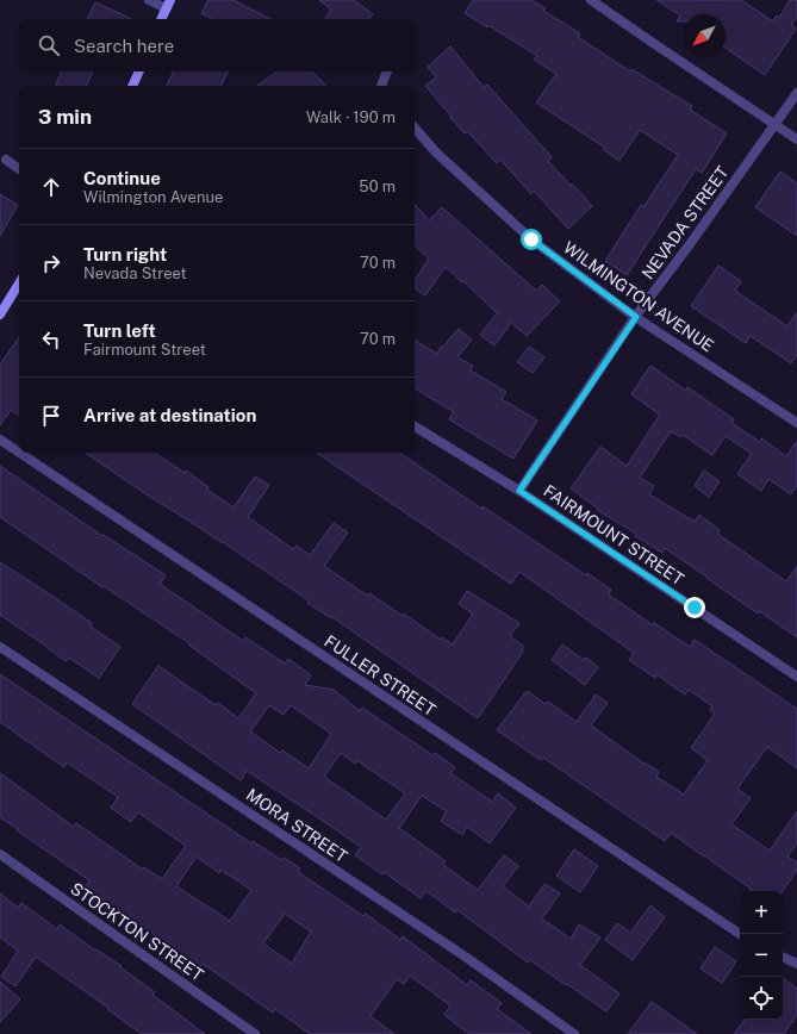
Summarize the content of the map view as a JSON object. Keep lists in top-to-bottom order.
{
  "streets": {
    "street": [
      "NEVADA STREET",
      "WILMINGTON AVENUE",
      "FAIRMOUNT STREET",
      "FULLER STREET",
      "MORA STREET",
      "STOCKTON STREET"
    ]
  },
  "crossings": [
    ["NEVADA STREET", "WILMINGTON AVENUE"],
    ["NEVADA STREET", "FAIRMOUNT STREET"]
  ],
  "north": "bottom left",
  "page": {
    "search": "Search here",
    "heading": ["3 min", "Walk · 190 m"],
    "list": [
      ["Continue", "Wilmington Avenue", "50 m"],
      ["Turn right", "Nevada Street", "70 m"],
      ["Turn left", "Fairmount Street", "70 m"],
      "Arrive at destination"
    ],
    "map_buttons": ["+", "−"]
  }
}
